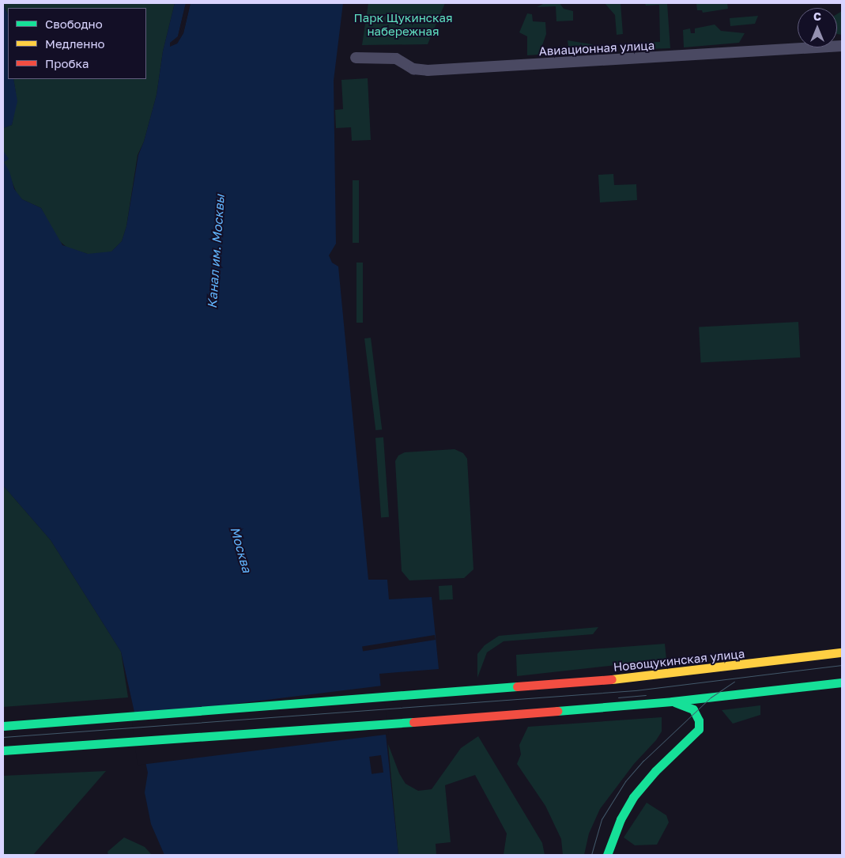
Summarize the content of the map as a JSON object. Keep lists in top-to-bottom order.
{
  "streets": {
    "main road": ["Новощукинская улица"],
    "street": ["Авиационная улица"]
  },
  "water": ["Канал им. Москвы", "Москва"],
  "parks": ["Парк Щукинская набережная"],
  "legend": ["Свободно", "Медленно", "Пробка"],
  "north": "top"
}
